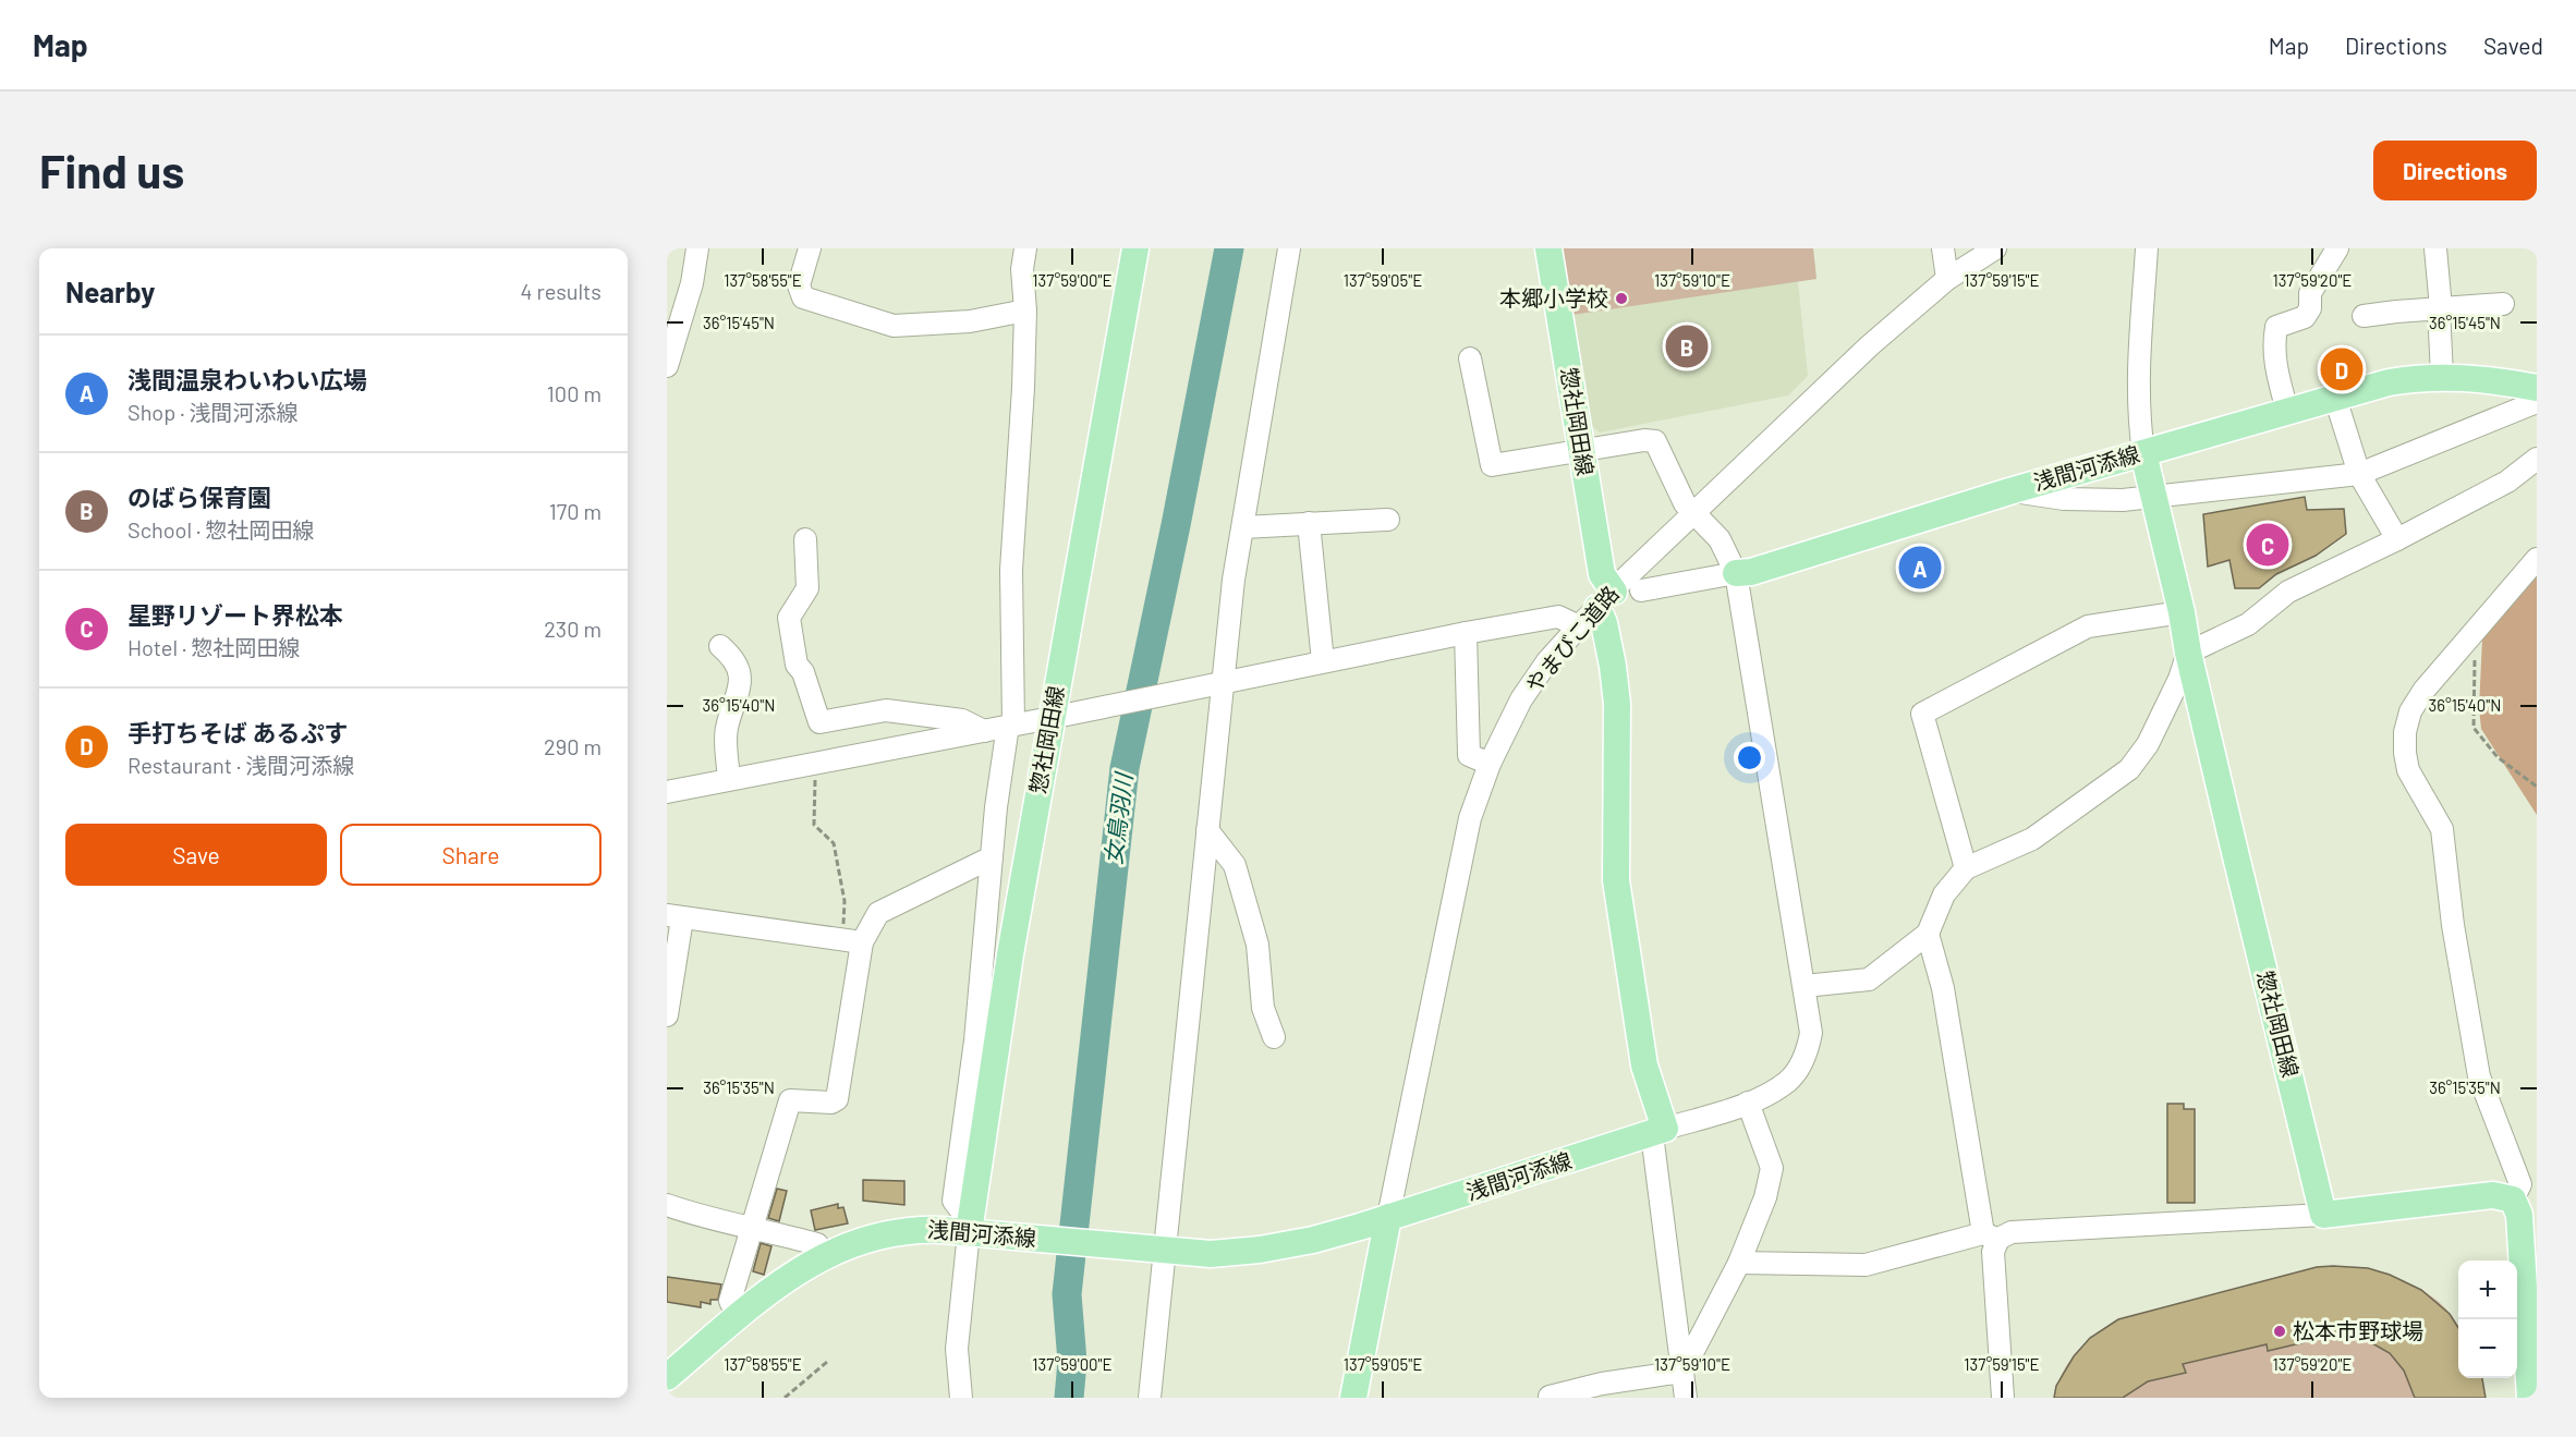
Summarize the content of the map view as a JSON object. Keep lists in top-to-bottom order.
{
  "streets": {
    "main road": ["惣社岡田線", "浅間河添線"],
    "street": ["やまびこ道路"]
  },
  "crossings": [
    ["惣社岡田線", "浅間河添線"],
    ["惣社岡田線", "やまびこ道路"],
    ["浅間河添線", "やまびこ道路"]
  ],
  "water": ["女鳥羽川"],
  "places": ["本郷小学校", "松本市野球場"],
  "page": {
    "header": "Map",
    "nav": ["Map", "Directions", "Saved"],
    "buttons": [
      "Directions",
      ["Save", "Share"]
    ],
    "title": "Find us",
    "heading": ["Nearby", "4 results"],
    "pins": [
      "B",
      "D",
      "C",
      "A"
    ],
    "list": [
      {
        "mark": "A",
        "name": "浅間温泉わいわい広場",
        "note": "Shop · 浅間河添線",
        "value": "100 m"
      },
      {
        "mark": "B",
        "name": "のばら保育園",
        "note": "School · 惣社岡田線",
        "value": "170 m"
      },
      {
        "mark": "C",
        "name": "星野リゾート界松本",
        "note": "Hotel · 惣社岡田線",
        "value": "230 m"
      },
      {
        "mark": "D",
        "name": "手打ちそば あるぷす",
        "note": "Restaurant · 浅間河添線",
        "value": "290 m"
      }
    ],
    "map_buttons": ["+", "−"]
  },
  "coordinates": [
    "137°58'55\"E",
    "137°59'00\"E",
    "137°59'05\"E",
    "137°59'10\"E",
    "137°59'15\"E",
    "137°59'20\"E",
    "36°15'45\"N",
    "36°15'40\"N",
    "36°15'35\"N"
  ]
}
